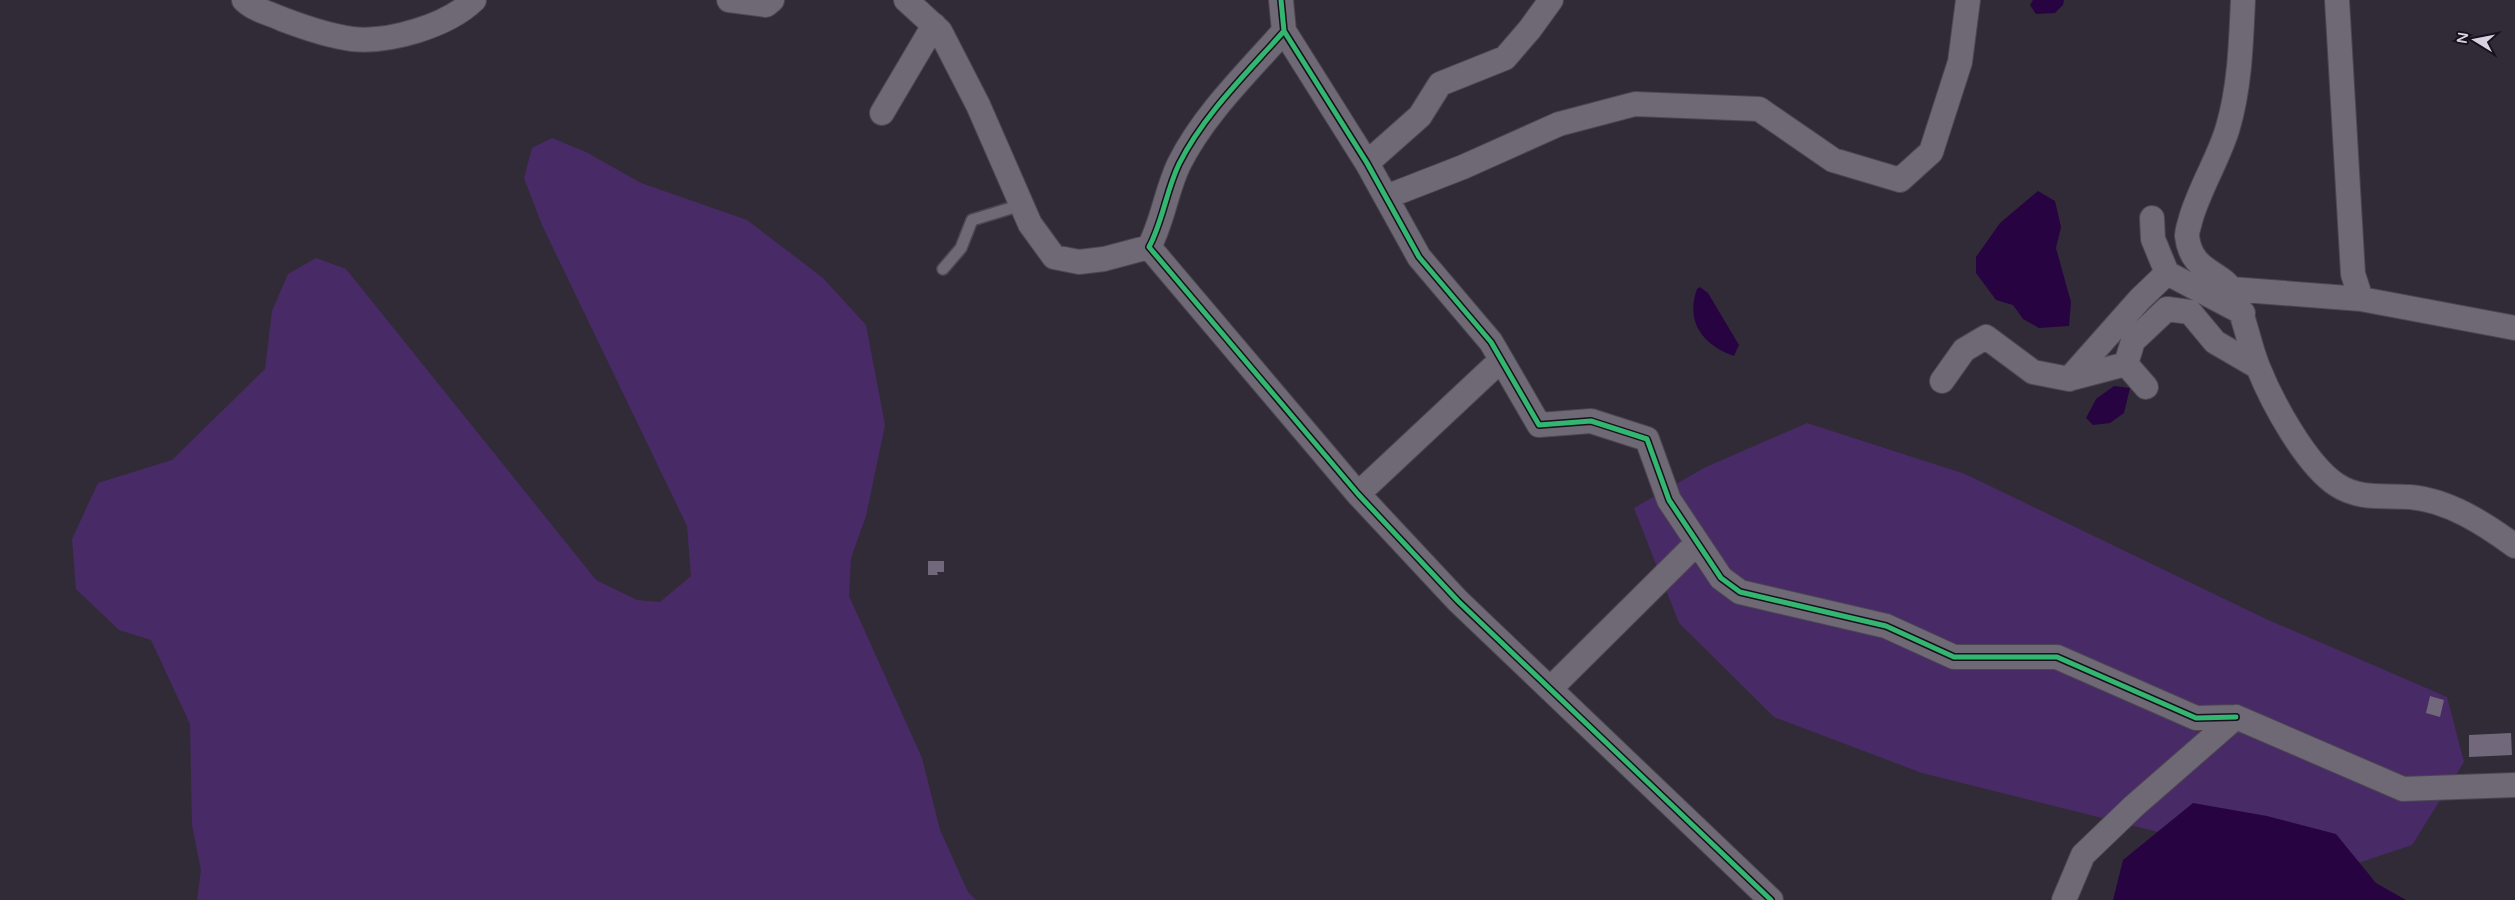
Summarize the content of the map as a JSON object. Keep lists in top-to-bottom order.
{
  "north": "left"
}
